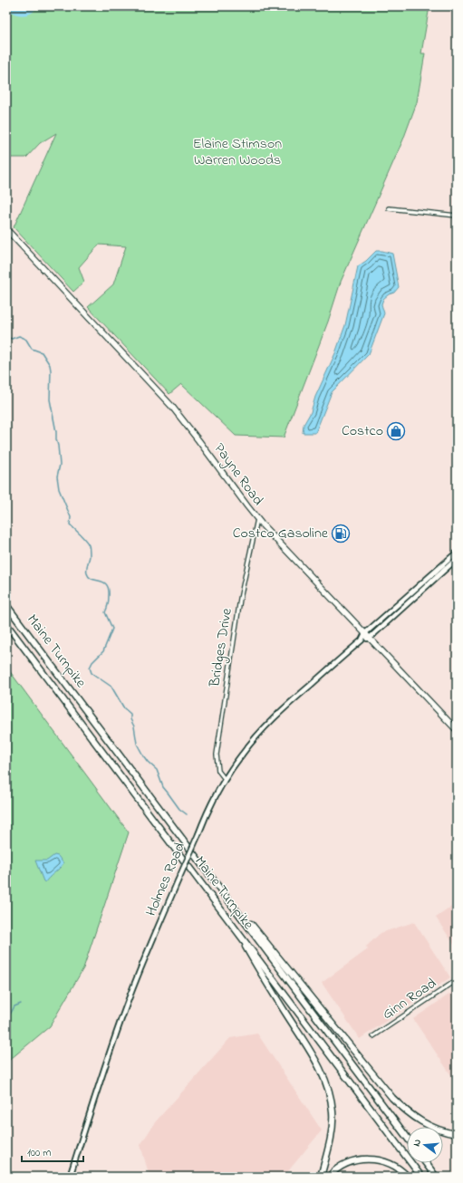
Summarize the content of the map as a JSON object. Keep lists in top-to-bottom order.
{
  "streets": {
    "highway": ["Maine Turnpike"],
    "main road": ["Payne Road"],
    "street": ["Bridges Drive", "Holmes Road", "Ginn Road"]
  },
  "crossings": [
    ["Payne Road", "Bridges Drive"],
    ["Payne Road", "Holmes Road"],
    ["Bridges Drive", "Holmes Road"]
  ],
  "parks": ["Elaine Stimson Warren Woods"],
  "places": {
    "shop": ["Costco"],
    "fuel station": ["Costco Gasoline"]
  },
  "scale_bar": "100 m",
  "north": "left"
}
